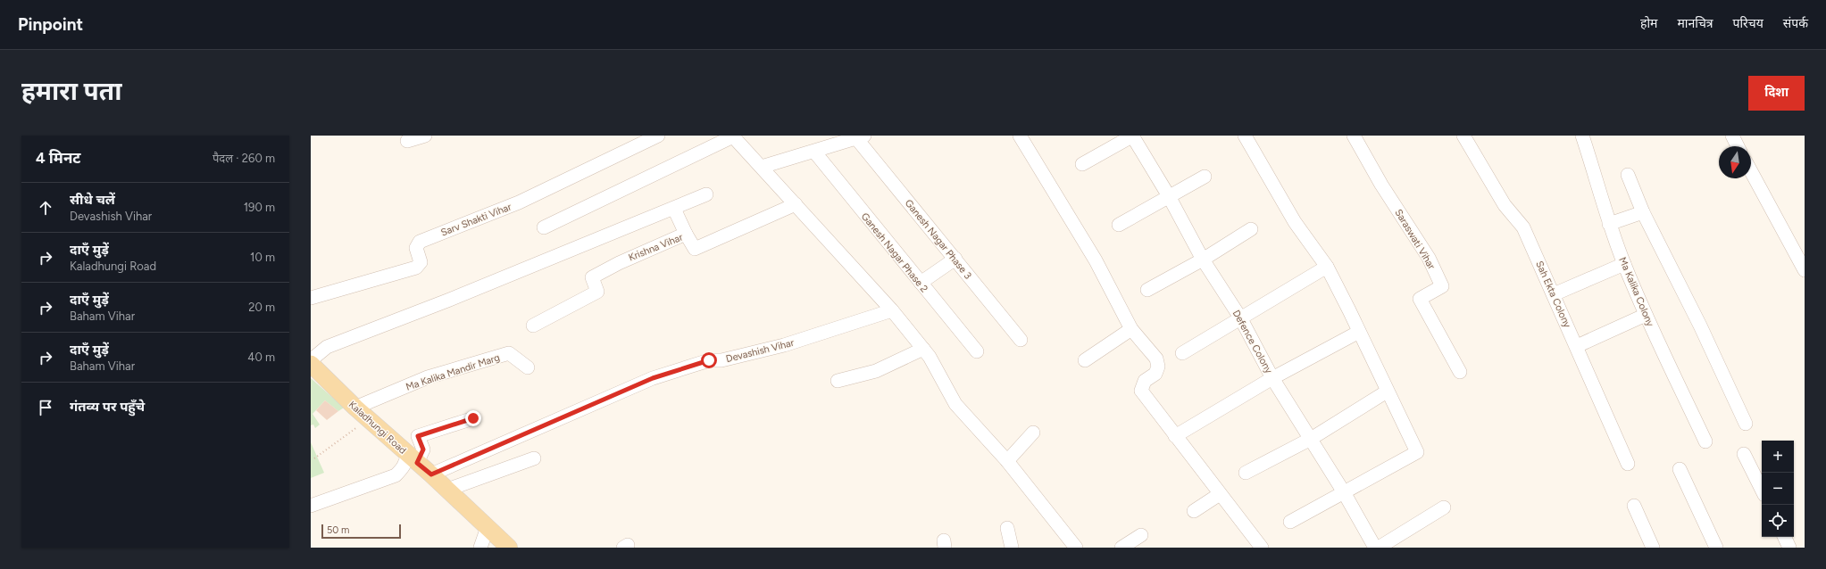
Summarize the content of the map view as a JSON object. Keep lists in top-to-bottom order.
{
  "streets": {
    "main road": ["Kaladhungi Road"],
    "street": [
      "Sarv Shakti Vihar",
      "Ganesh Nagar Phase 3",
      "Saraswati Vihar",
      "Krishna Vihar",
      "Ganesh Nagar Phase 2",
      "Ma Kalika Colony",
      "Sah Ekta Colony",
      "Defence Colony",
      "Devashish Vihar",
      "Ma Kalika Mandir Marg"
    ]
  },
  "crossings": [
    ["Devashish Vihar", "Kaladhungi Road"],
    ["Ma Kalika Mandir Marg", "Kaladhungi Road"]
  ],
  "scale_bar": "50 m",
  "north": "bottom",
  "page": {
    "header": "Pinpoint",
    "nav": [
      "होम",
      "मानचित्र",
      "परिचय",
      "संपर्क"
    ],
    "title": "हमारा पता",
    "buttons": "दिशा",
    "heading": ["4 मिनट", "पैदल · 260 m"],
    "list": [
      ["सीधे चलें", "Devashish Vihar", "190 m"],
      ["दाएँ मुड़ें", "Kaladhungi Road", "10 m"],
      ["दाएँ मुड़ें", "Baham Vihar", "20 m"],
      ["दाएँ मुड़ें", "Baham Vihar", "40 m"],
      "गंतव्य पर पहुँचे"
    ],
    "map_buttons": ["+", "−"],
    "scale": "50 m"
  }
}
